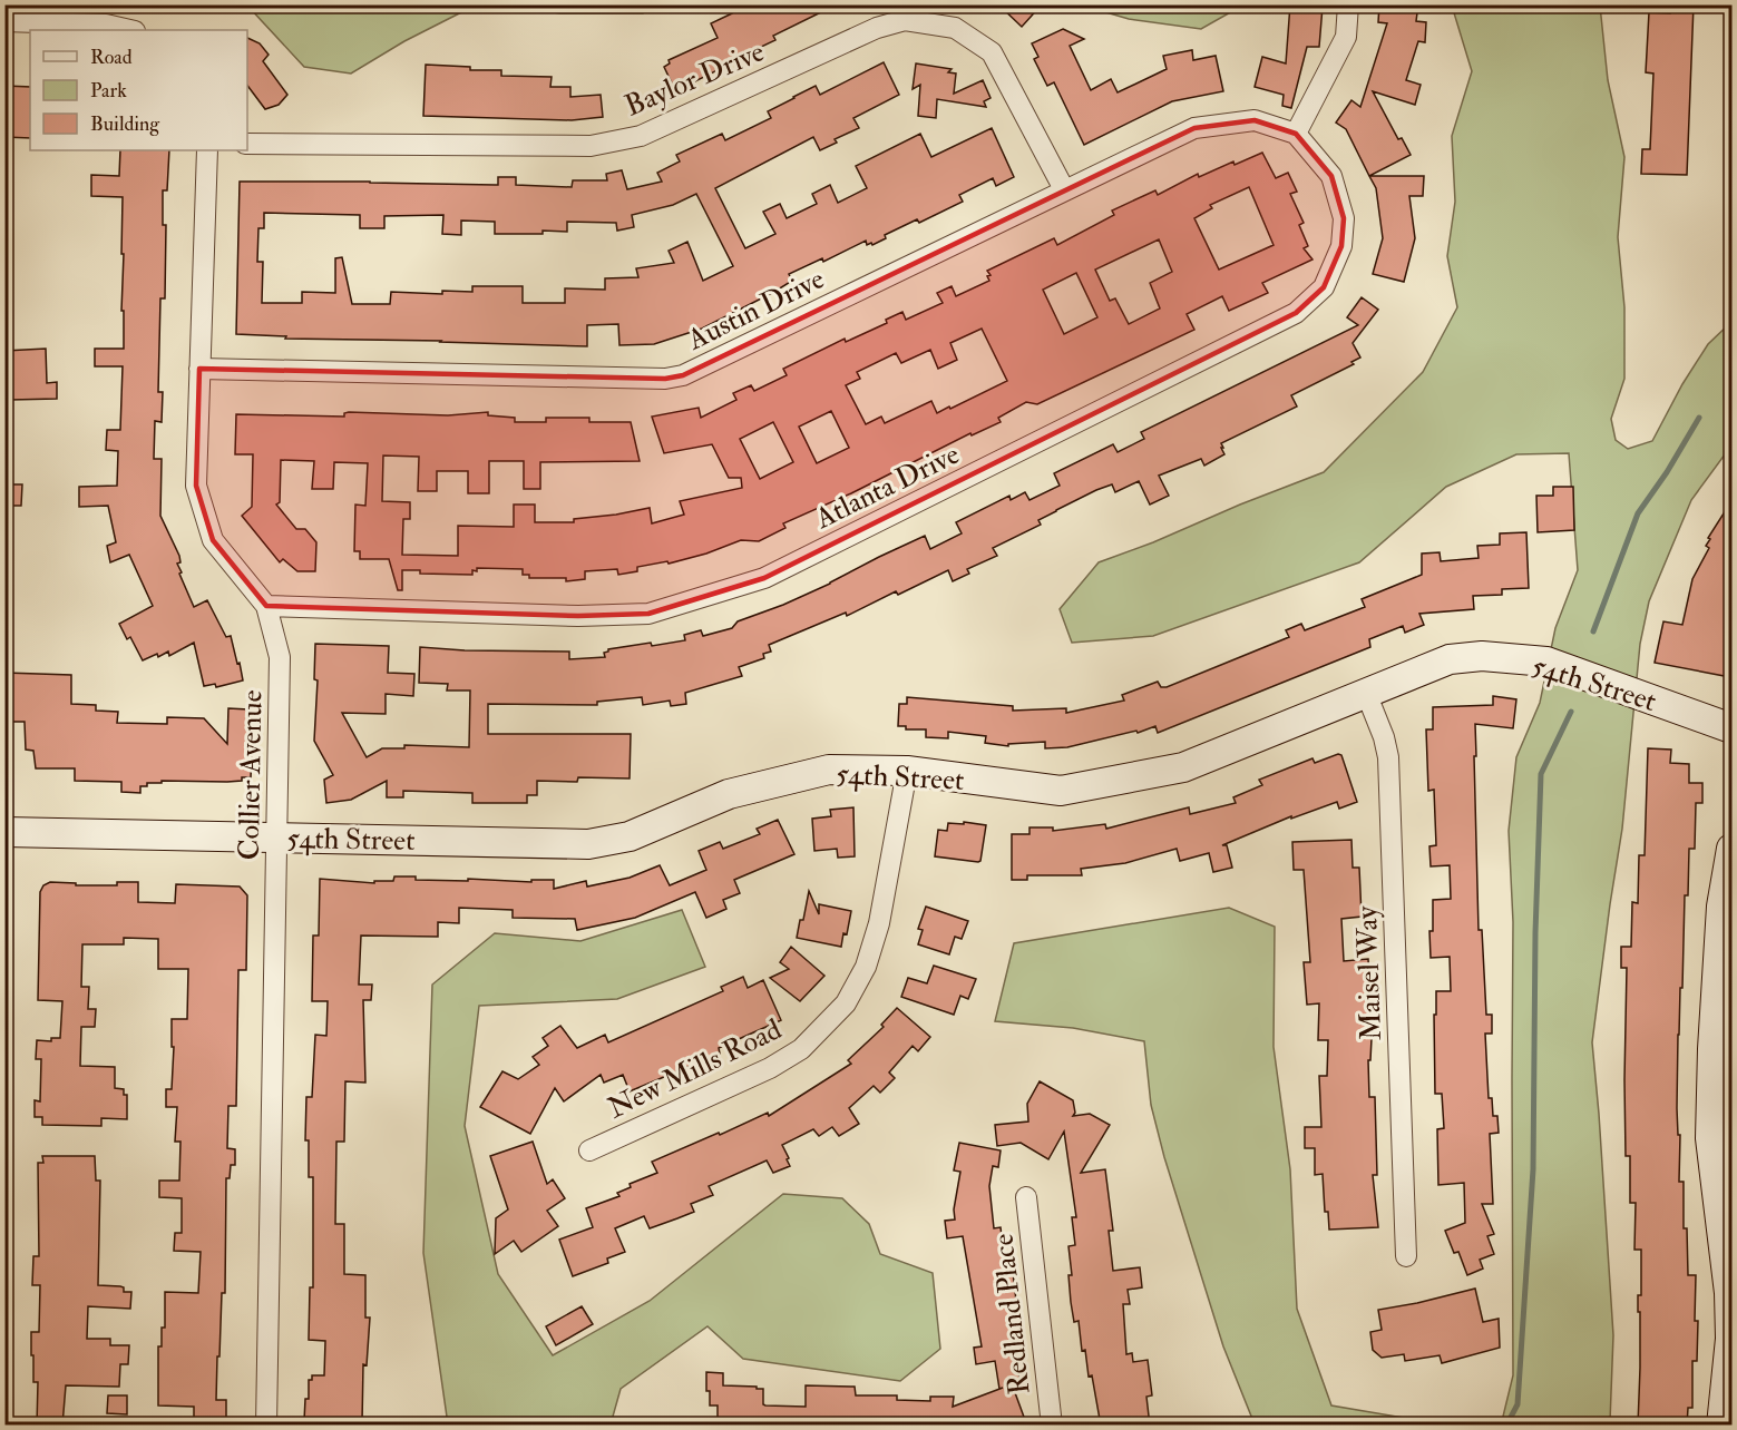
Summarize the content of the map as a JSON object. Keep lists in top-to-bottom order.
{
  "streets": {
    "street": [
      "Baylor Drive",
      "Austin Drive",
      "Atlanta Drive",
      "54th Street",
      "Collier Avenue",
      "Maisel Way",
      "New Mills Road",
      "Redland Place"
    ]
  },
  "crossings": [
    ["Baylor Drive", "Austin Drive"],
    ["Austin Drive", "Atlanta Drive"],
    ["Austin Drive", "Collier Avenue"],
    ["Atlanta Drive", "Collier Avenue"],
    ["54th Street", "Collier Avenue"],
    ["54th Street", "Maisel Way"],
    ["54th Street", "New Mills Road"]
  ],
  "legend": ["Road", "Park", "Building"]
}
